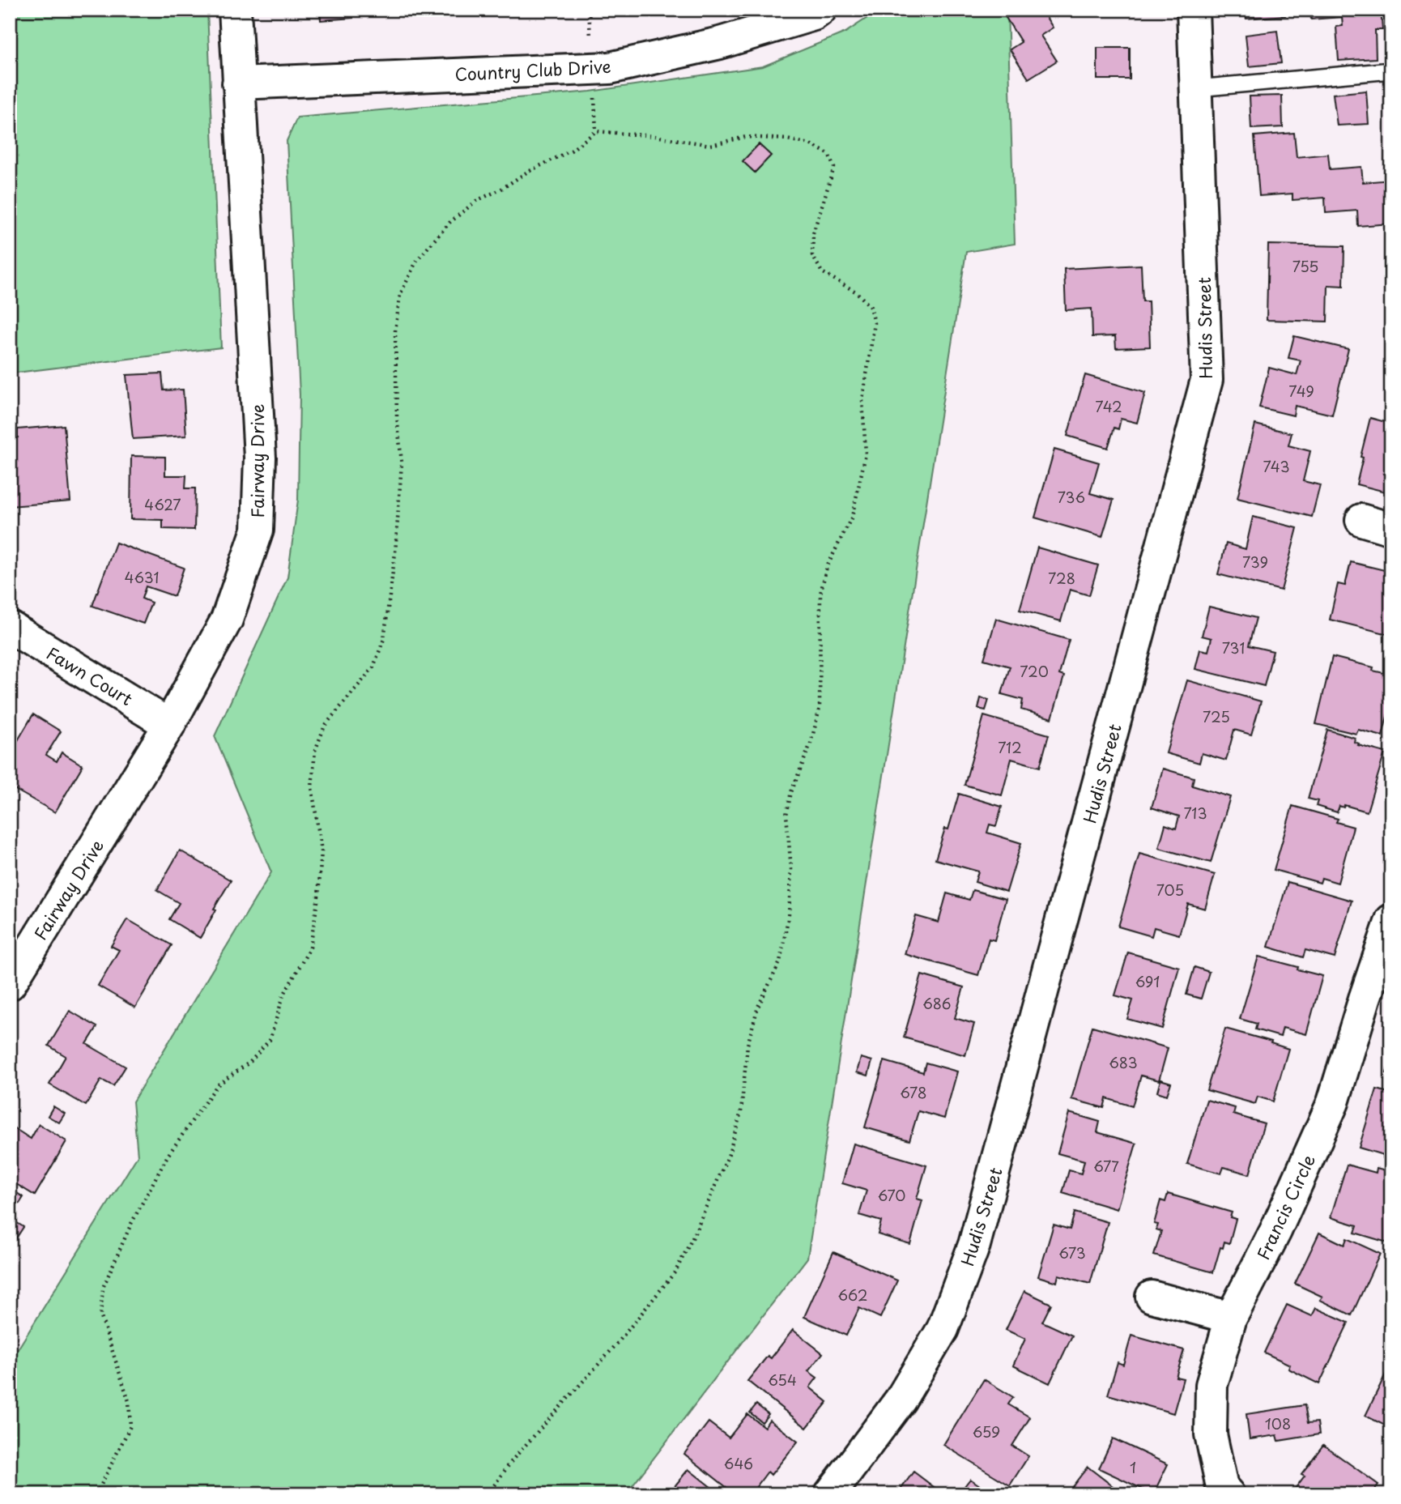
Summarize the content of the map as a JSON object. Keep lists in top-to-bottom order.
{
  "streets": {
    "street": [
      "Country Club Drive",
      "Hudis Street",
      "Fairway Drive",
      "Fawn Court",
      "Francis Circle"
    ]
  },
  "crossings": [
    ["Country Club Drive", "Fairway Drive"],
    ["Fairway Drive", "Fawn Court"]
  ],
  "house_numbers": [
    "755",
    "749",
    "742",
    "743",
    "736",
    "4627",
    "739",
    "4631",
    "728",
    "731",
    "720",
    "725",
    "712",
    "713",
    "705",
    "691",
    "686",
    "683",
    "678",
    "677",
    "670",
    "673",
    "662",
    "654",
    "108",
    "659",
    "646",
    "1"
  ]
}
